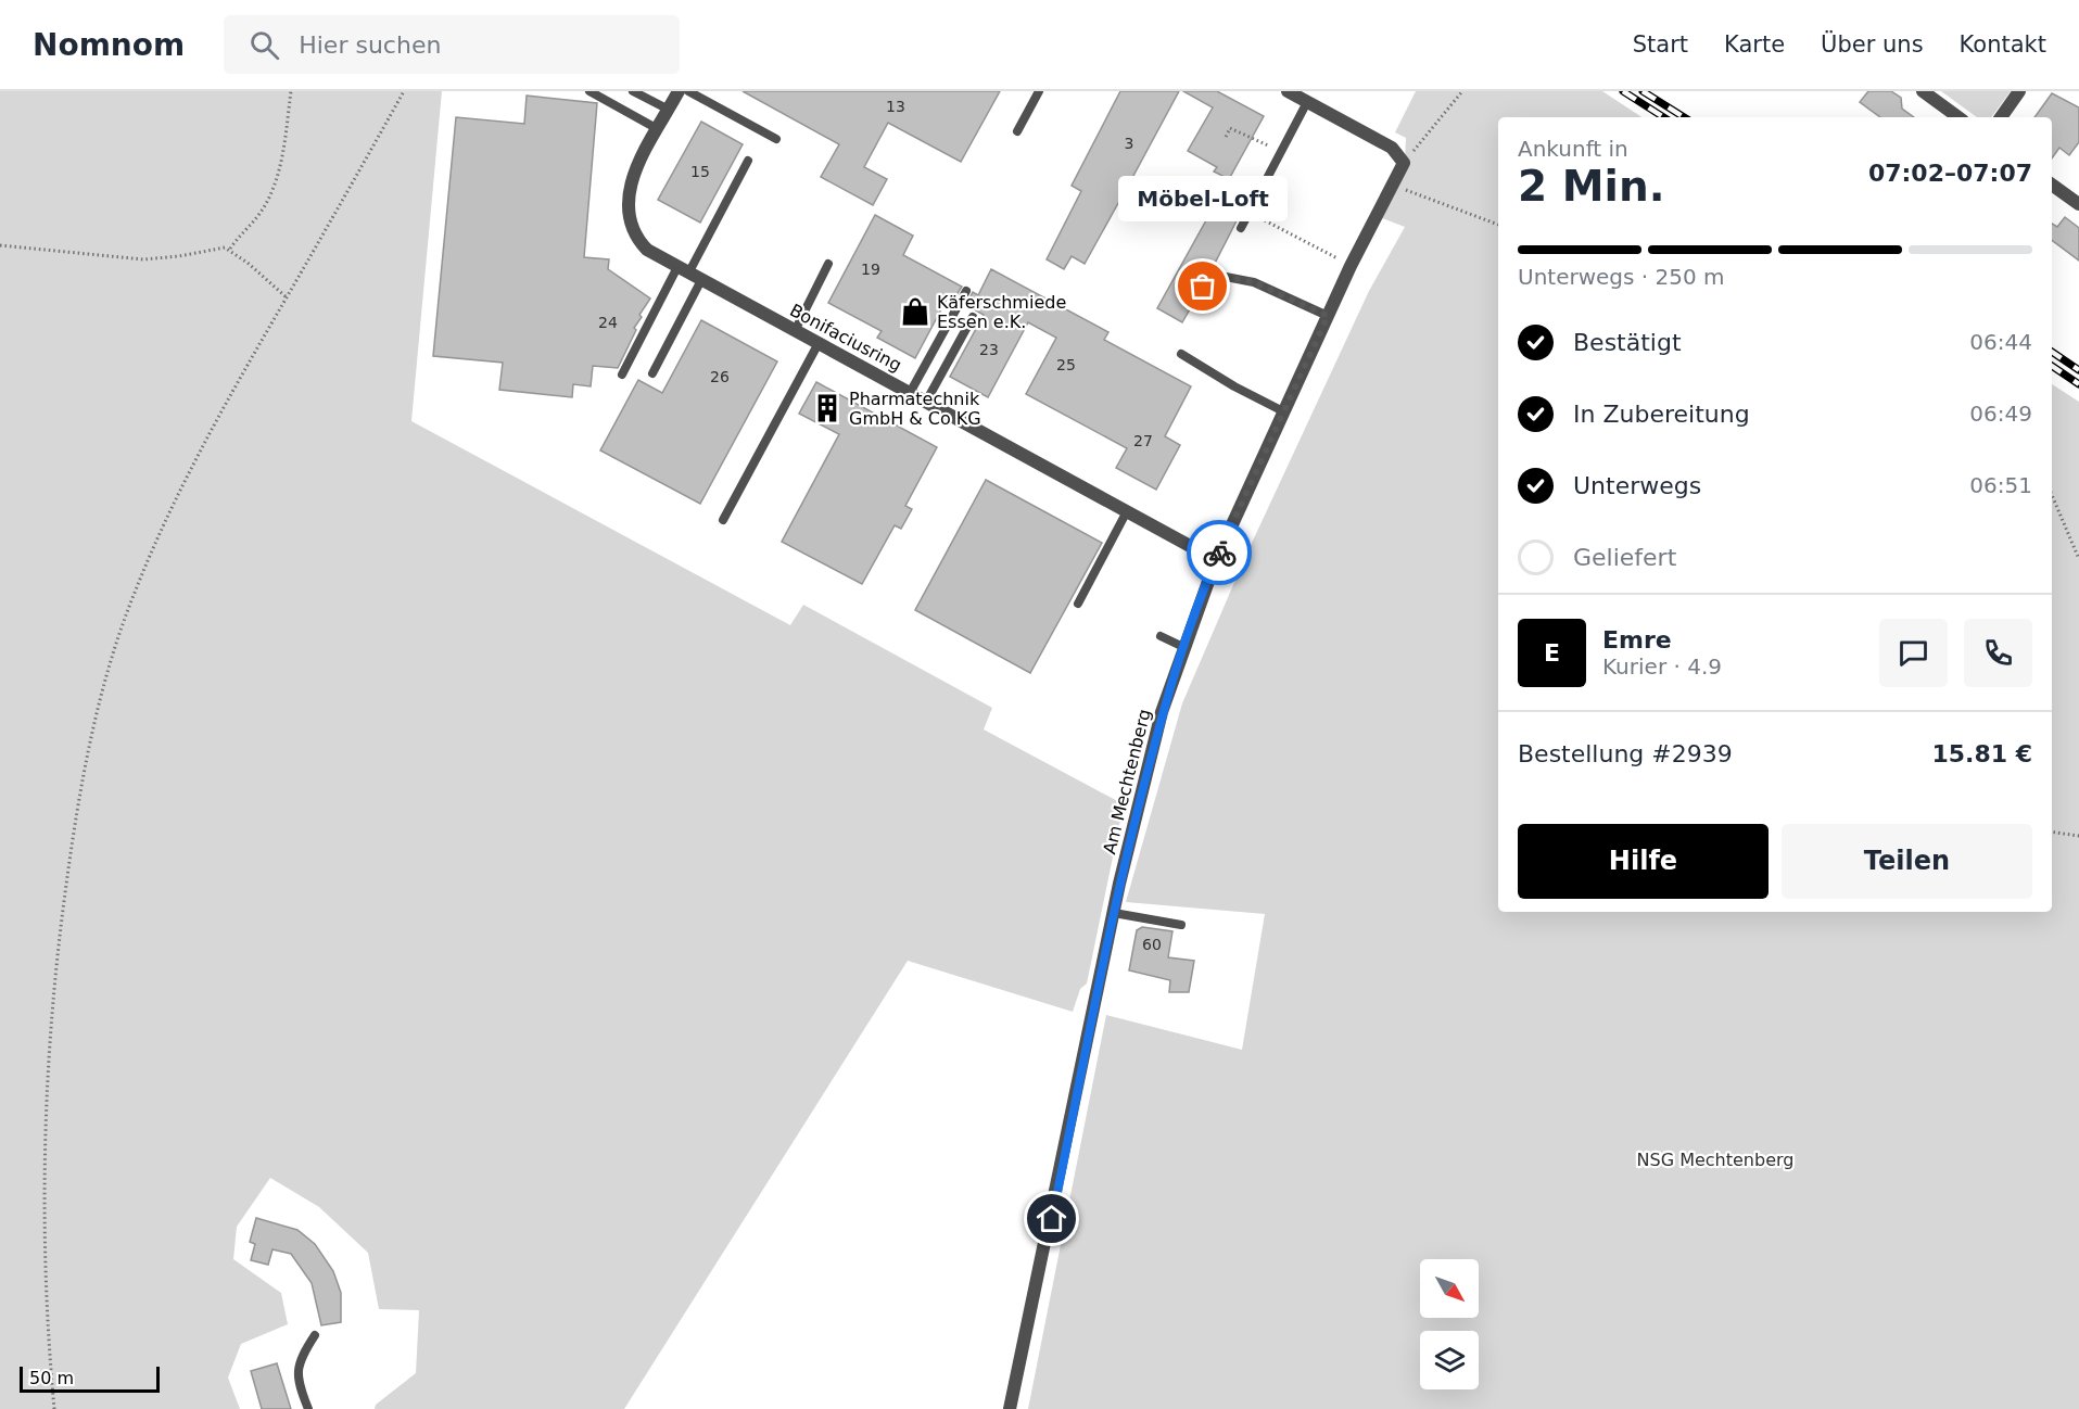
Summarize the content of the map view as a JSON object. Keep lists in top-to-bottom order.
{
  "streets": {
    "street": ["Bonifaciusring", "Am Mechtenberg"]
  },
  "crossings": [
    ["Bonifaciusring", "Am Mechtenberg"]
  ],
  "parks": ["NSG Mechtenberg"],
  "places": {
    "other": ["Möbel-Loft"],
    "shop": ["Käferschmiede Essen e.K."],
    "building": ["Pharmatechnik GmbH & Co KG"]
  },
  "house_numbers": [
    "13",
    "3",
    "15",
    "19",
    "24",
    "23",
    "25",
    "26",
    "27",
    "60"
  ],
  "scale_bar": "50 m",
  "north": "bottom right",
  "page": {
    "header": "Nomnom",
    "search": "Hier suchen",
    "nav": [
      "Start",
      "Karte",
      "Über uns",
      "Kontakt"
    ],
    "heading": ["2 Min.", "Ankunft in", "07:02–07:07"],
    "panel": [
      "Emre",
      "Kurier · 4.9",
      "Bestellung #2939",
      "15.81 €"
    ],
    "bubble": "Möbel-Loft",
    "bar": "Unterwegs · 250 m",
    "list": [
      ["Bestätigt", "06:44"],
      ["In Zubereitung", "06:49"],
      ["Unterwegs", "06:51"],
      "Geliefert"
    ],
    "round": "E",
    "buttons": ["Hilfe", "Teilen"],
    "scale": "50 m"
  }
}
